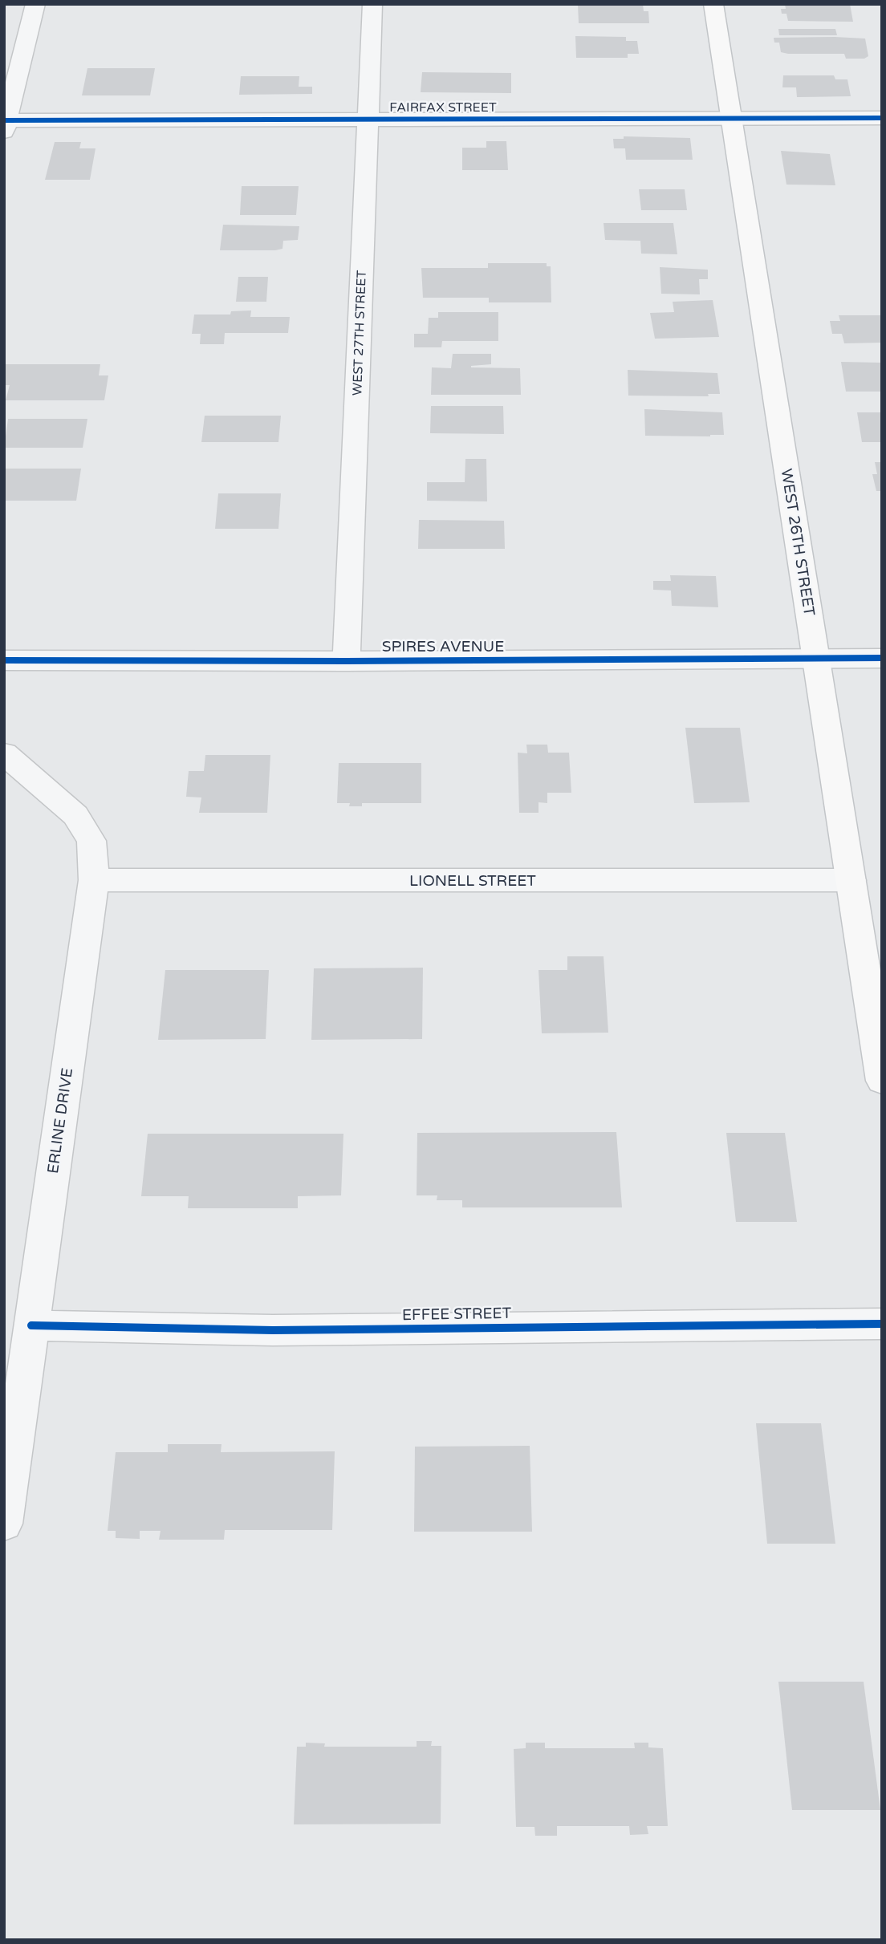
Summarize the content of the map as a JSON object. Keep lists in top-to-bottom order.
{
  "streets": {
    "main road": ["WEST 26TH STREET"],
    "street": [
      "FAIRFAX STREET",
      "WEST 27TH STREET",
      "SPIRES AVENUE",
      "LIONELL STREET",
      "ERLINE DRIVE",
      "EFFEE STREET"
    ]
  },
  "crossings": [
    ["FAIRFAX STREET", "WEST 27TH STREET"],
    ["FAIRFAX STREET", "WEST 26TH STREET"],
    ["WEST 27TH STREET", "SPIRES AVENUE"],
    ["WEST 26TH STREET", "SPIRES AVENUE"],
    ["WEST 26TH STREET", "LIONELL STREET"],
    ["LIONELL STREET", "ERLINE DRIVE"],
    ["ERLINE DRIVE", "EFFEE STREET"]
  ]
}
